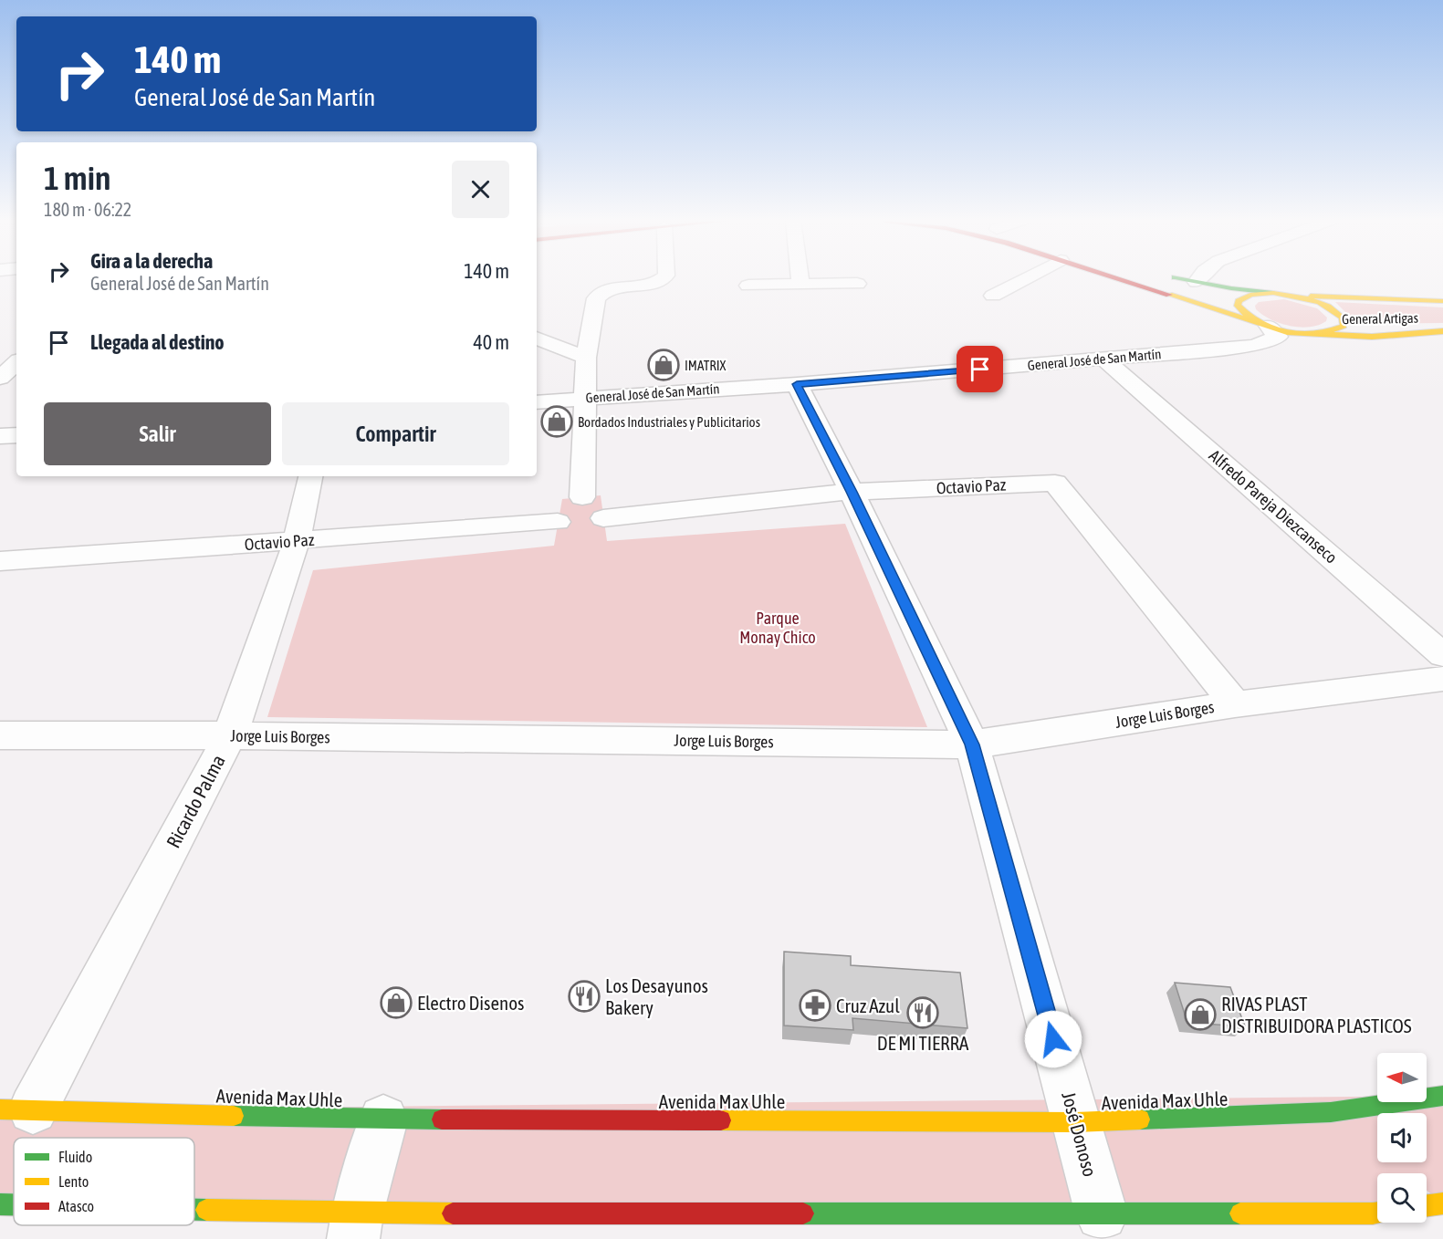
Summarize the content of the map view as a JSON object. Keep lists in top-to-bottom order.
{
  "streets": {
    "street": [
      "General Artigas",
      "General José de San Martín",
      "Octavio Paz",
      "Alfredo Pareja Diezcanseco",
      "Jorge Luis Borges",
      "Ricardo Palma",
      "Avenida Max Uhle",
      "José Donoso"
    ]
  },
  "crossings": [
    ["General Artigas", "General José de San Martín"],
    ["General José de San Martín", "Alfredo Pareja Diezcanseco"],
    ["General José de San Martín", "José Donoso"],
    ["Octavio Paz", "Jorge Luis Borges"],
    ["Octavio Paz", "Ricardo Palma"],
    ["Octavio Paz", "José Donoso"],
    ["Jorge Luis Borges", "Ricardo Palma"],
    ["Jorge Luis Borges", "José Donoso"],
    ["Ricardo Palma", "Avenida Max Uhle"],
    ["Avenida Max Uhle", "José Donoso"]
  ],
  "parks": ["Parque Monay Chico"],
  "places": {
    "shop": [
      "IMATRIX",
      "Bordados Industriales y Publicitarios",
      "Electro Disenos",
      "RIVAS PLAST DISTRIBUIDORA PLASTICOS"
    ],
    "restaurant": ["Los Desayunos Bakery", "DE MI TIERRA"],
    "pharmacy": ["Cruz Azul"]
  },
  "legend": ["Fluido", "Lento", "Atasco"],
  "north": "left",
  "page": {
    "turn": ["140 m", "General José de San Martín"],
    "heading": ["1 min", "180 m · 06:22"],
    "list": [
      {
        "name": "Gira a la derecha",
        "note": "General José de San Martín",
        "value": "140 m"
      },
      {
        "name": "Llegada al destino",
        "value": "40 m"
      }
    ],
    "buttons": ["Salir", "Compartir"]
  }
}
